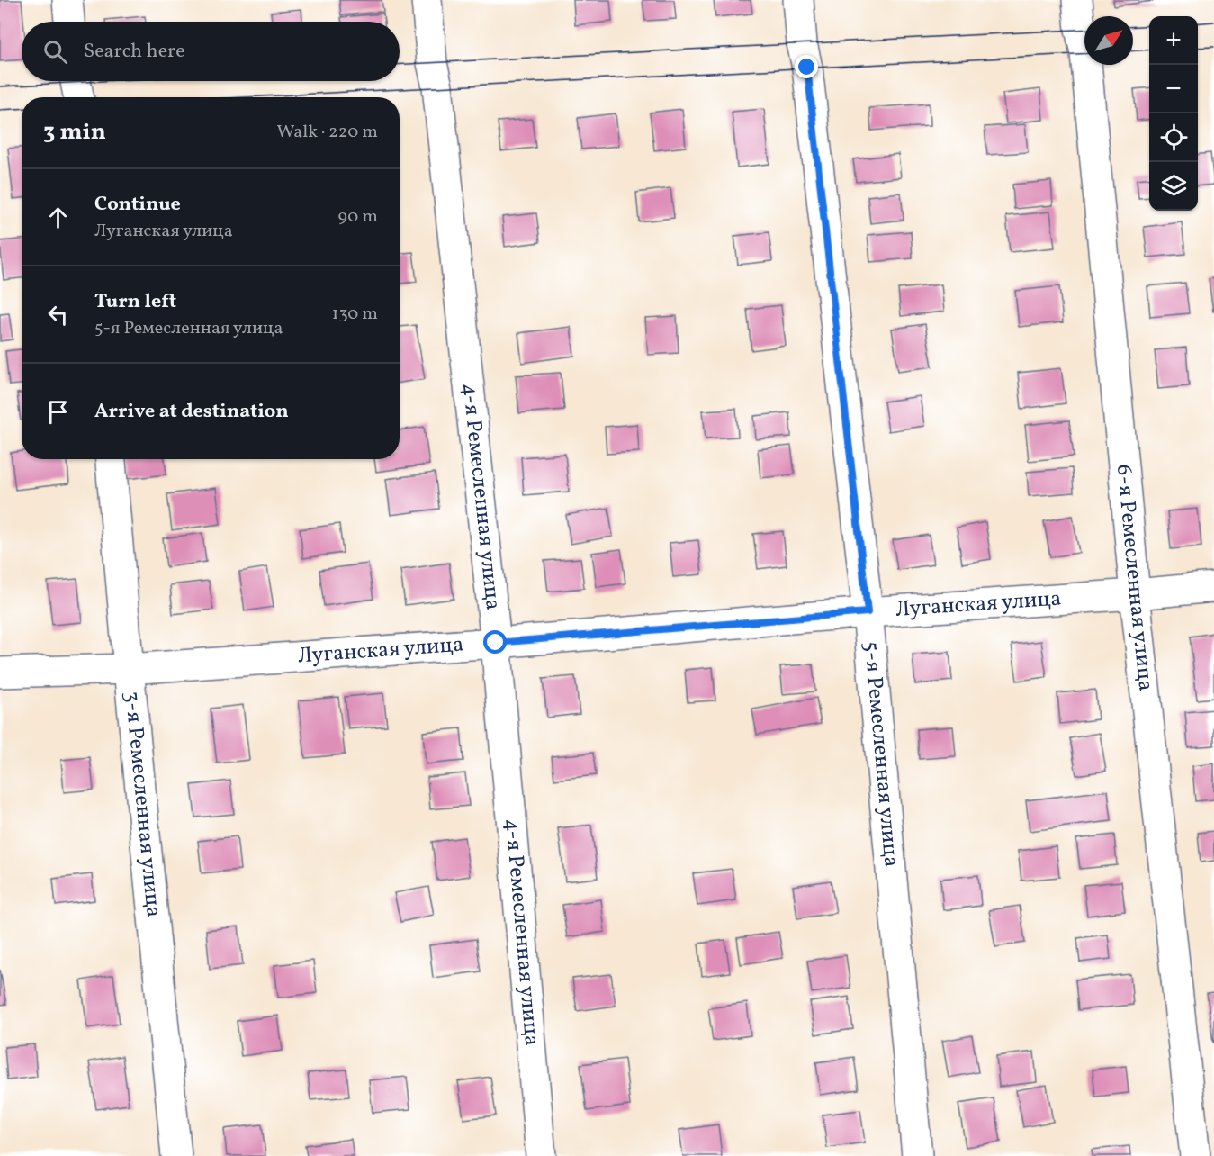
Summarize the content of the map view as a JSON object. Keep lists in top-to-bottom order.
{
  "streets": {
    "street": [
      "4-я Ремесленная улица",
      "6-я Ремесленная улица",
      "Луганская улица",
      "5-я Ремесленная улица",
      "3-я Ремесленная улица"
    ]
  },
  "crossings": [
    ["4-я Ремесленная улица", "Луганская улица"],
    ["6-я Ремесленная улица", "Луганская улица"],
    ["Луганская улица", "5-я Ремесленная улица"],
    ["Луганская улица", "3-я Ремесленная улица"]
  ],
  "north": "top right",
  "page": {
    "map_buttons": ["+", "−"],
    "search": "Search here",
    "heading": ["3 min", "Walk · 220 m"],
    "list": [
      ["Continue", "Луганская улица", "90 m"],
      ["Turn left", "5-я Ремесленная улица", "130 m"],
      "Arrive at destination"
    ]
  }
}
